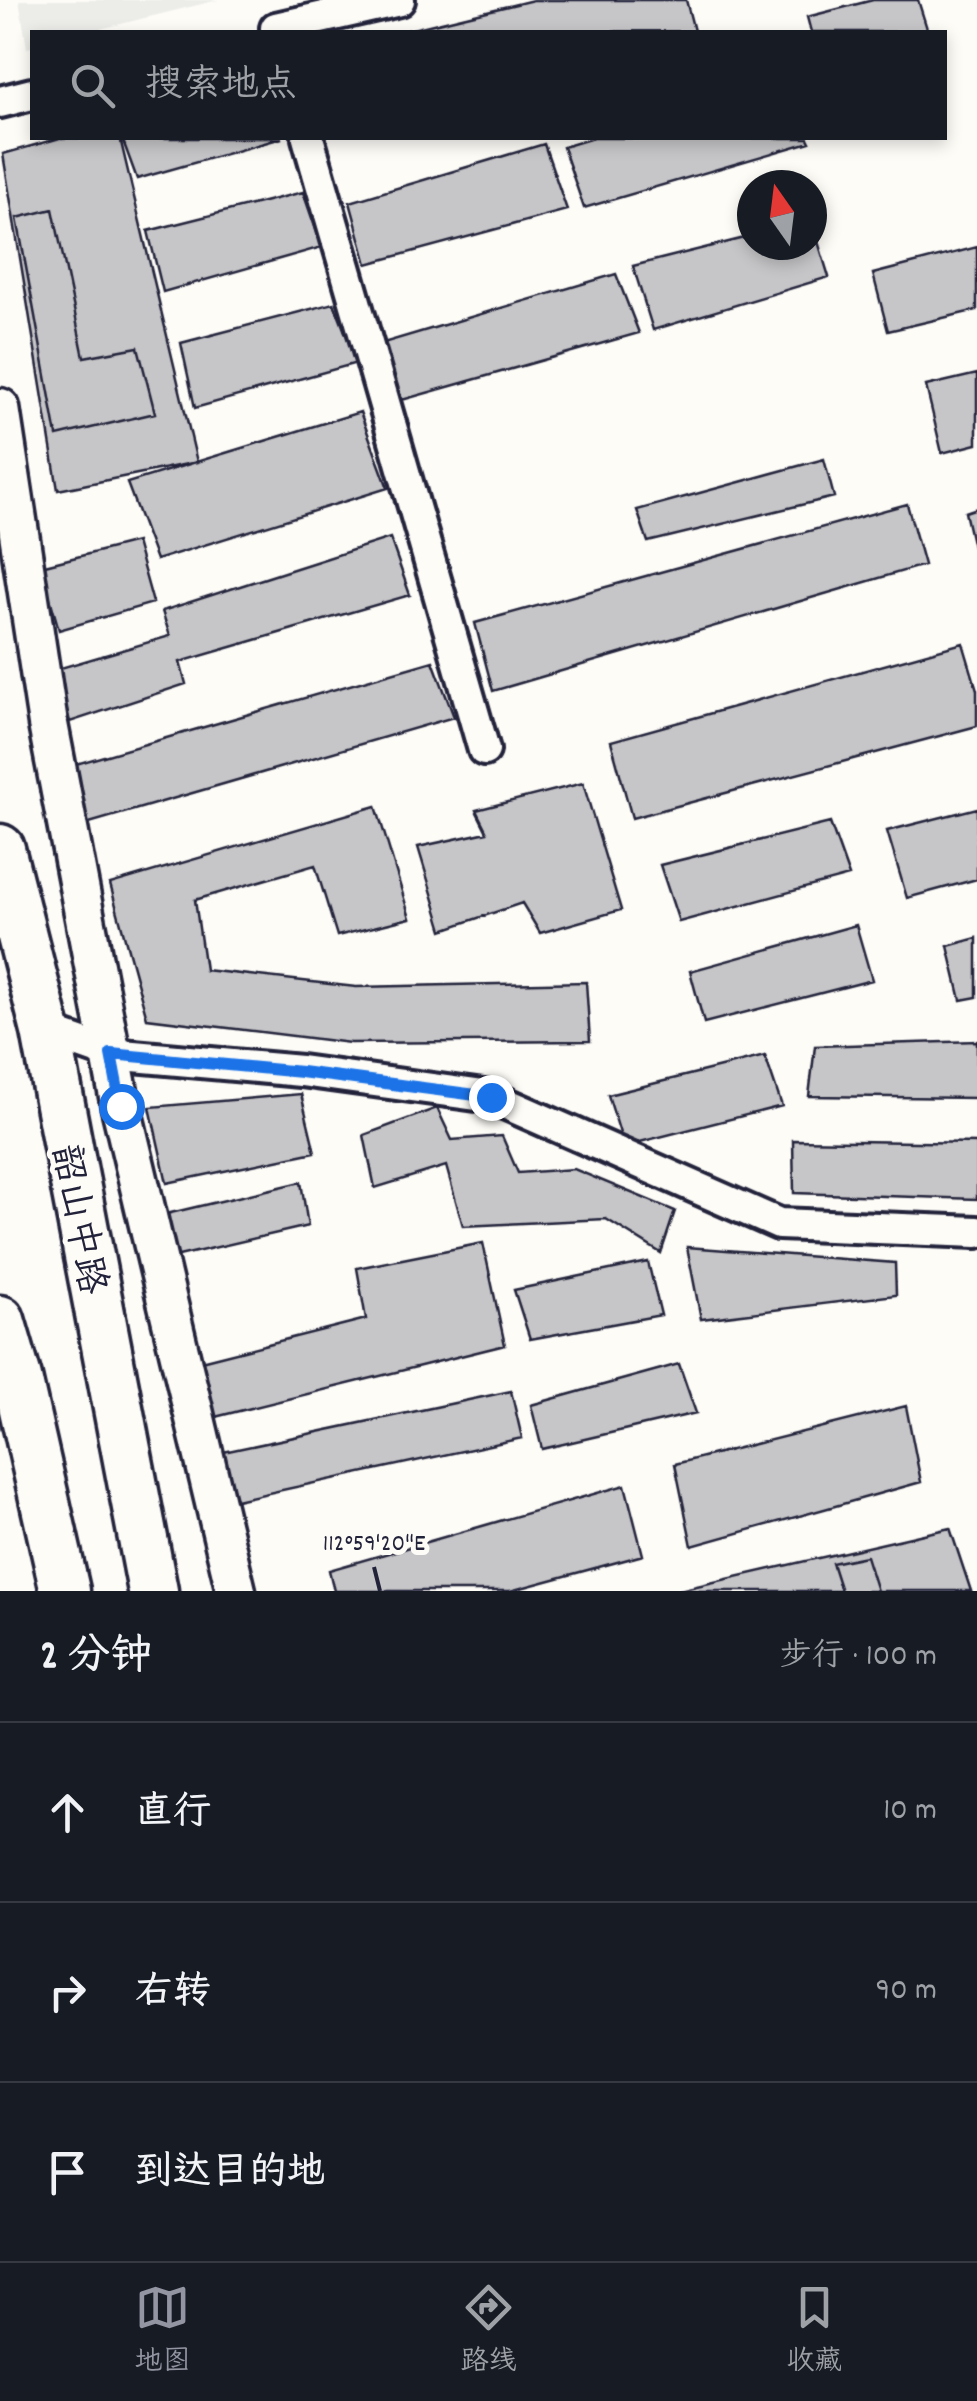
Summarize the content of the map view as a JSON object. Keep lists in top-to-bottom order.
{
  "streets": {
    "main road": ["韶山中路"]
  },
  "north": "top",
  "page": {
    "search": "搜索地点",
    "heading": ["2 分钟", "步行 · 100 m"],
    "list": [
      ["直行", "10 m"],
      ["右转", "90 m"],
      "到达目的地"
    ],
    "nav": ["地图", "路线", "收藏"]
  },
  "coordinates": ["112°59'20\"E"]
}
